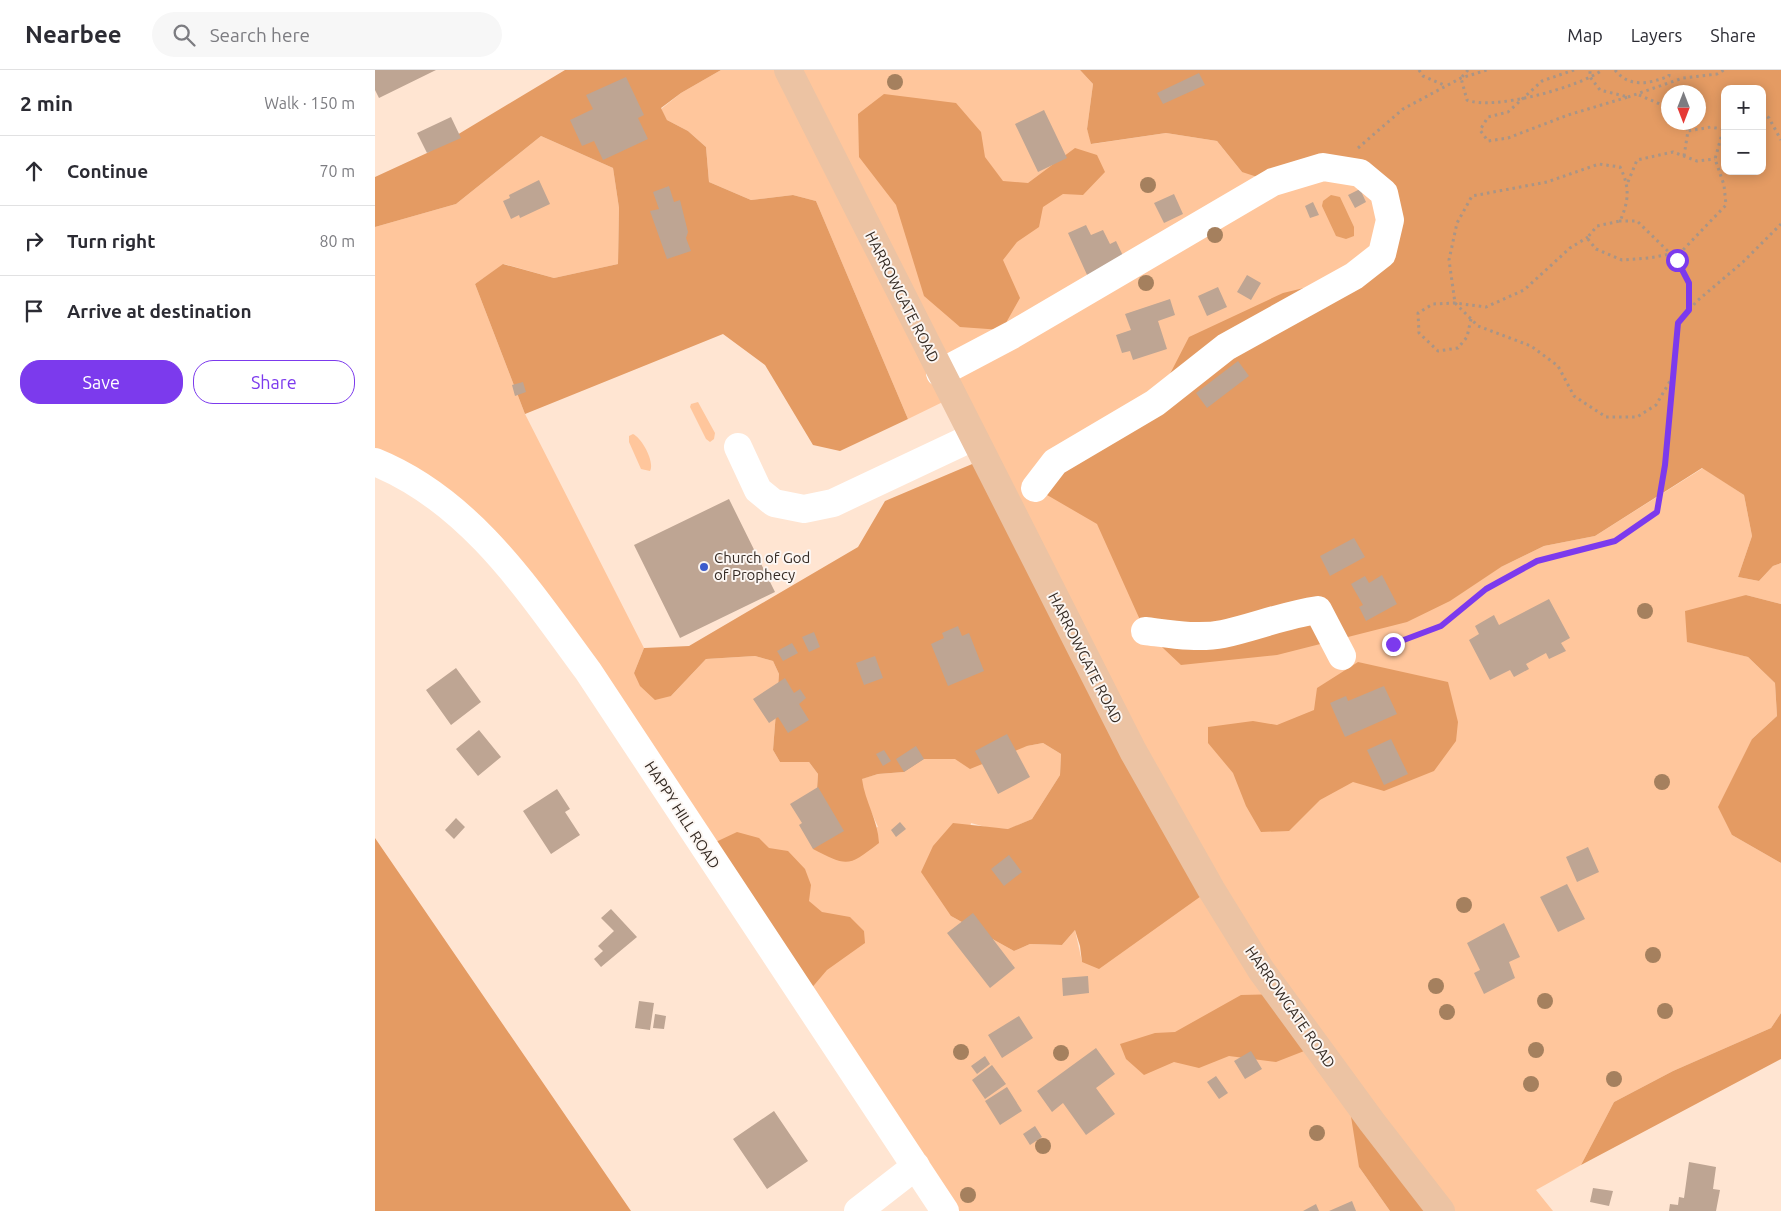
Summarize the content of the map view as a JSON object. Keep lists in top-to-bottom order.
{
  "streets": {
    "main road": ["HARROWGATE ROAD"],
    "street": ["HAPPY HILL ROAD"]
  },
  "places": ["Church of God of Prophecy"],
  "north": "bottom",
  "page": {
    "header": "Nearbee",
    "search": "Search here",
    "nav": ["Map", "Layers", "Share"],
    "heading": ["2 min", "Walk · 150 m"],
    "map_buttons": ["+", "−"],
    "list": [
      ["Continue", "70 m"],
      ["Turn right", "80 m"],
      "Arrive at destination"
    ],
    "buttons": ["Save", "Share"]
  }
}
